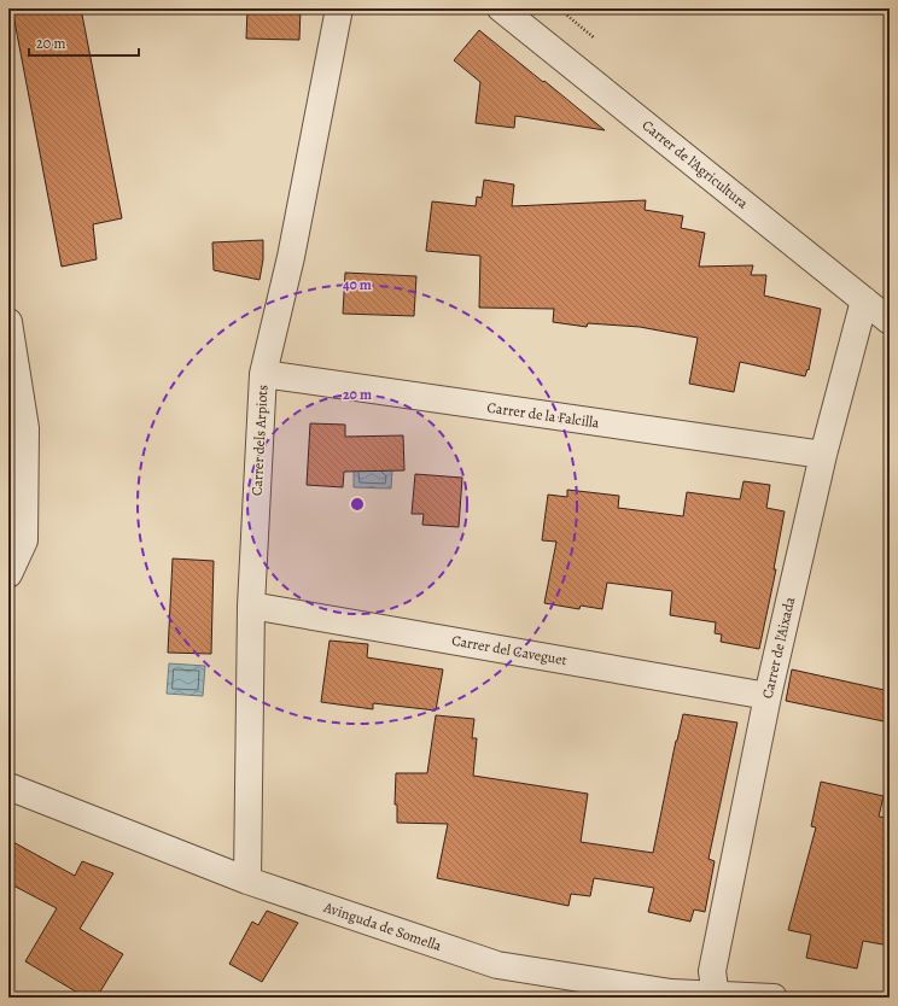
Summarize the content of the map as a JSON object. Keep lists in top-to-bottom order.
{
  "streets": {
    "street": [
      "Carrer de l'Agricultura",
      "Carrer de la Falcilla",
      "Carrer dels Arpiots",
      "Carrer de l'Aixada",
      "Carrer del Caveguet",
      "Avinguda de Somella"
    ]
  },
  "crossings": [
    ["Carrer de l'Agricultura", "Carrer de l'Aixada"],
    ["Carrer de la Falcilla", "Carrer dels Arpiots"],
    ["Carrer de la Falcilla", "Carrer de l'Aixada"],
    ["Carrer dels Arpiots", "Carrer del Caveguet"],
    ["Carrer dels Arpiots", "Avinguda de Somella"],
    ["Carrer de l'Aixada", "Carrer del Caveguet"],
    ["Carrer de l'Aixada", "Avinguda de Somella"]
  ],
  "scale_bar": "20 m",
  "rings": ["40 m", "20 m"]
}
